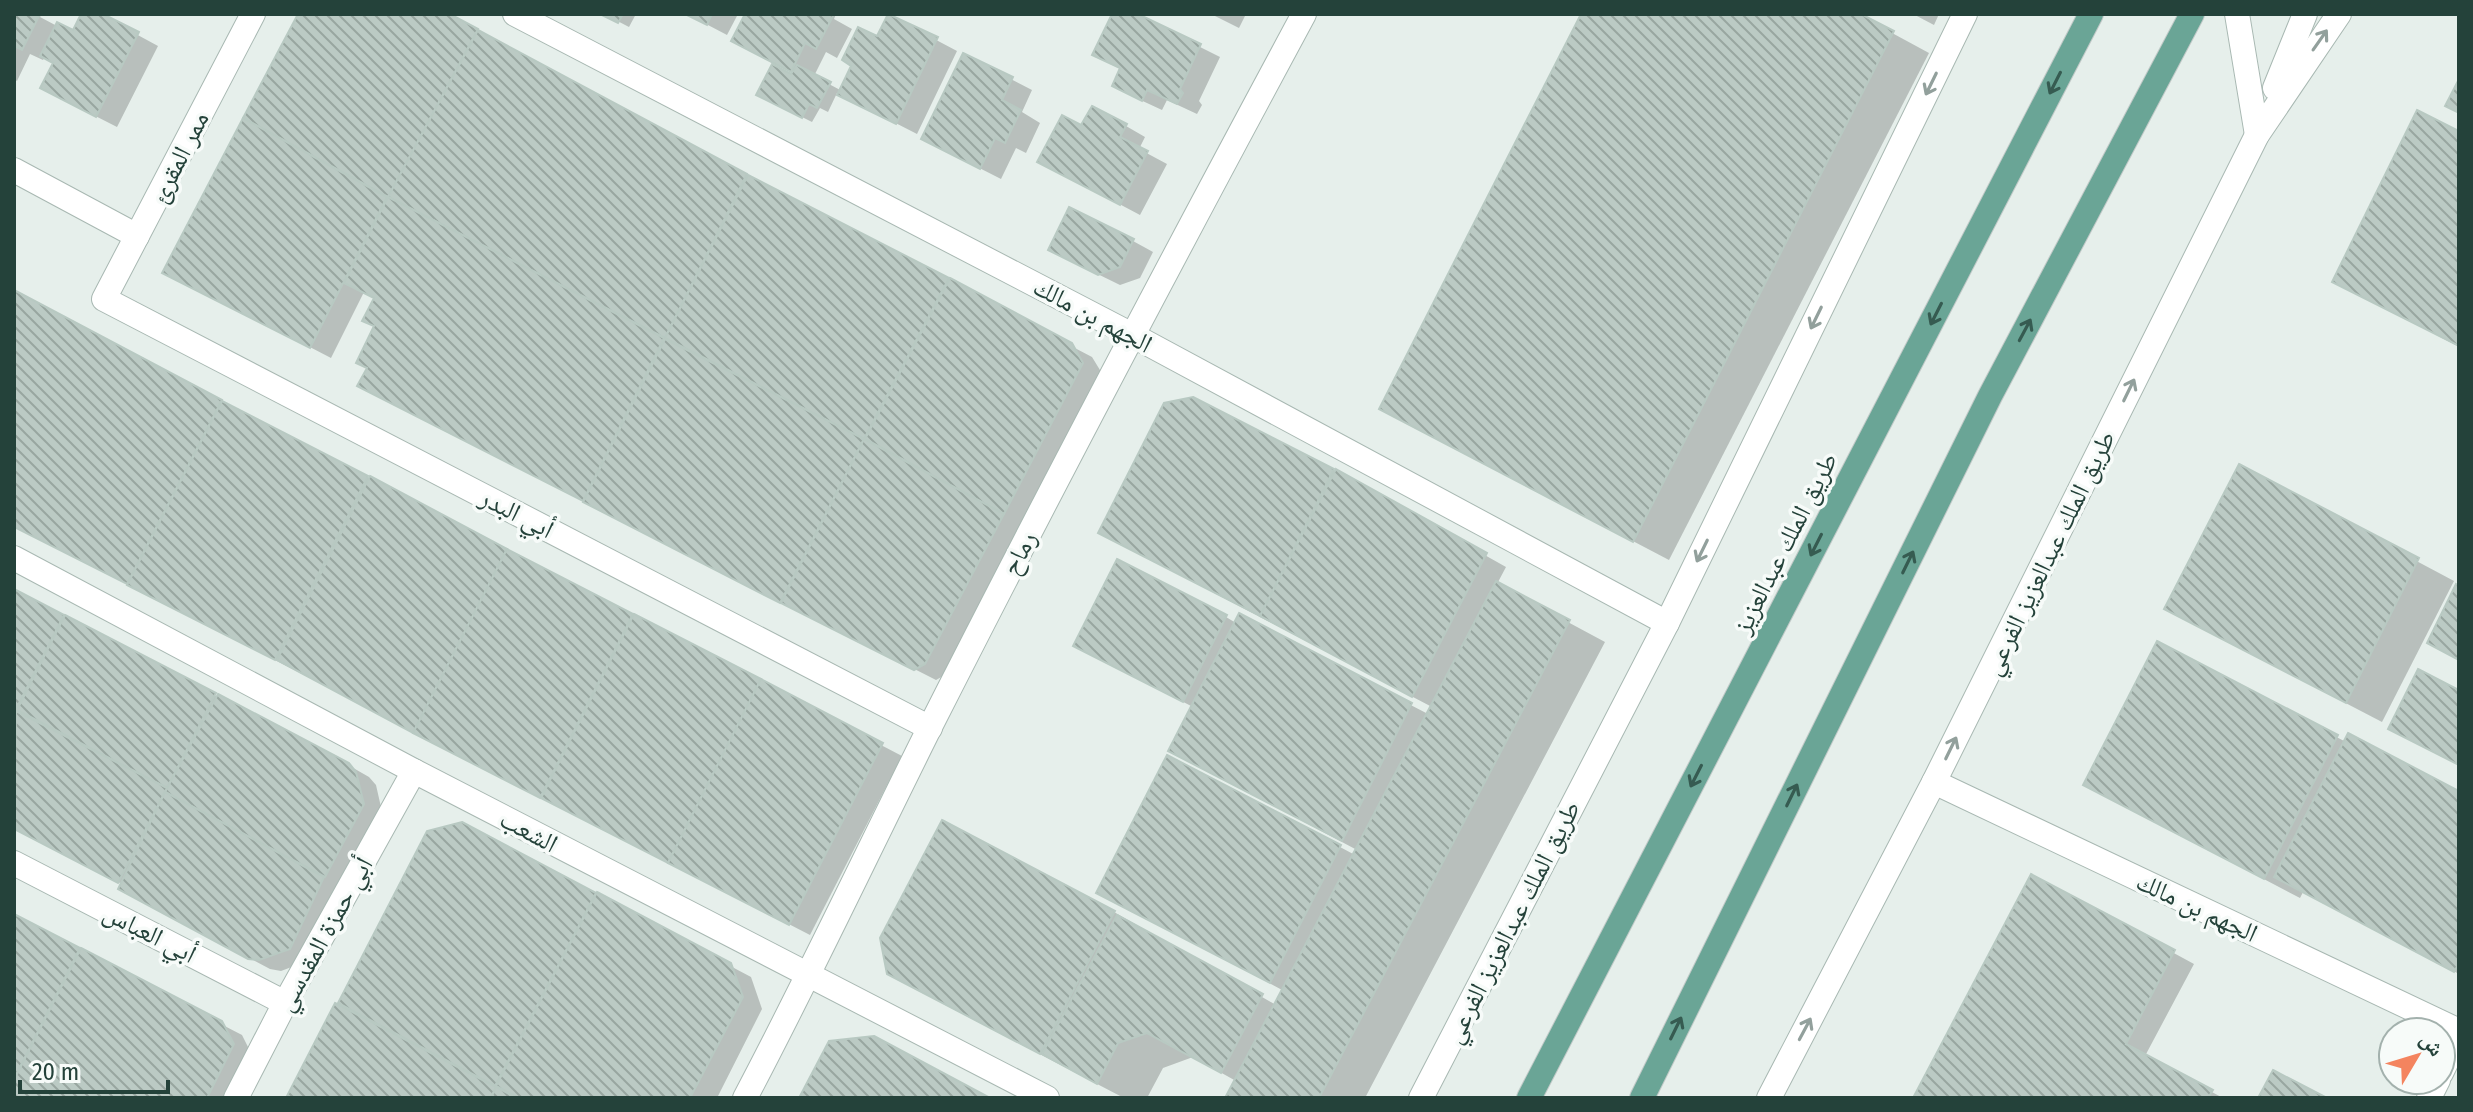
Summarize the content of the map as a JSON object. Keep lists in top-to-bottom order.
{
  "streets": {
    "main road": ["طريق الملك عبدالعزيز"],
    "street": [
      "ممر المقرئ",
      "الجهم بن مالك",
      "أبي البدر",
      "رماح",
      "طريق الملك عبدالعزيز الفرعي",
      "الشعب",
      "أبي العباس",
      "أبي حمزة المقدسي"
    ]
  },
  "crossings": [
    ["ممر المقرئ", "أبي البدر"],
    ["الجهم بن مالك", "رماح"],
    ["الجهم بن مالك", "طريق الملك عبدالعزيز الفرعي"],
    ["أبي البدر", "رماح"],
    ["رماح", "الشعب"],
    ["الشعب", "أبي حمزة المقدسي"],
    ["أبي العباس", "أبي حمزة المقدسي"]
  ],
  "scale_bar": "20 m",
  "north": "top right"
}
